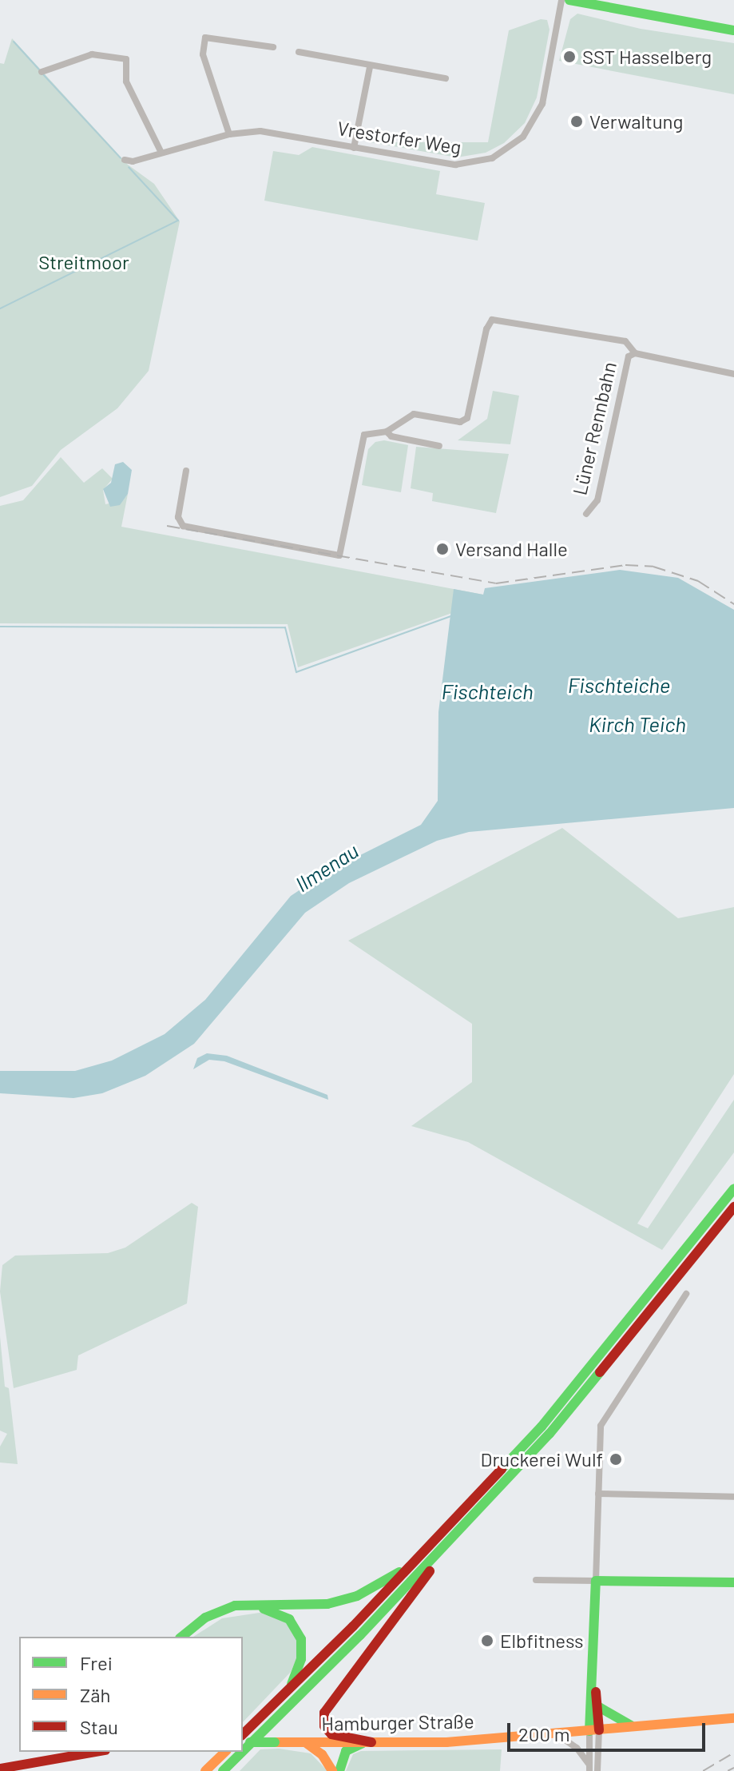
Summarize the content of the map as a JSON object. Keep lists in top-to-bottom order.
{
  "streets": {
    "main road": ["Hamburger Straße"],
    "street": ["Vrestorfer Weg", "Lüner Rennbahn"]
  },
  "water": [
    "Fischteiche",
    "Fischteich",
    "Kirch Teich",
    "Ilmenau"
  ],
  "parks": ["Streitmoor"],
  "places": [
    "SST Hasselberg",
    "Verwaltung",
    "Versand Halle",
    "Druckerei Wulf",
    "Elbfitness"
  ],
  "legend": ["Frei", "Zäh", "Stau"],
  "scale_bar": "200 m"
}
